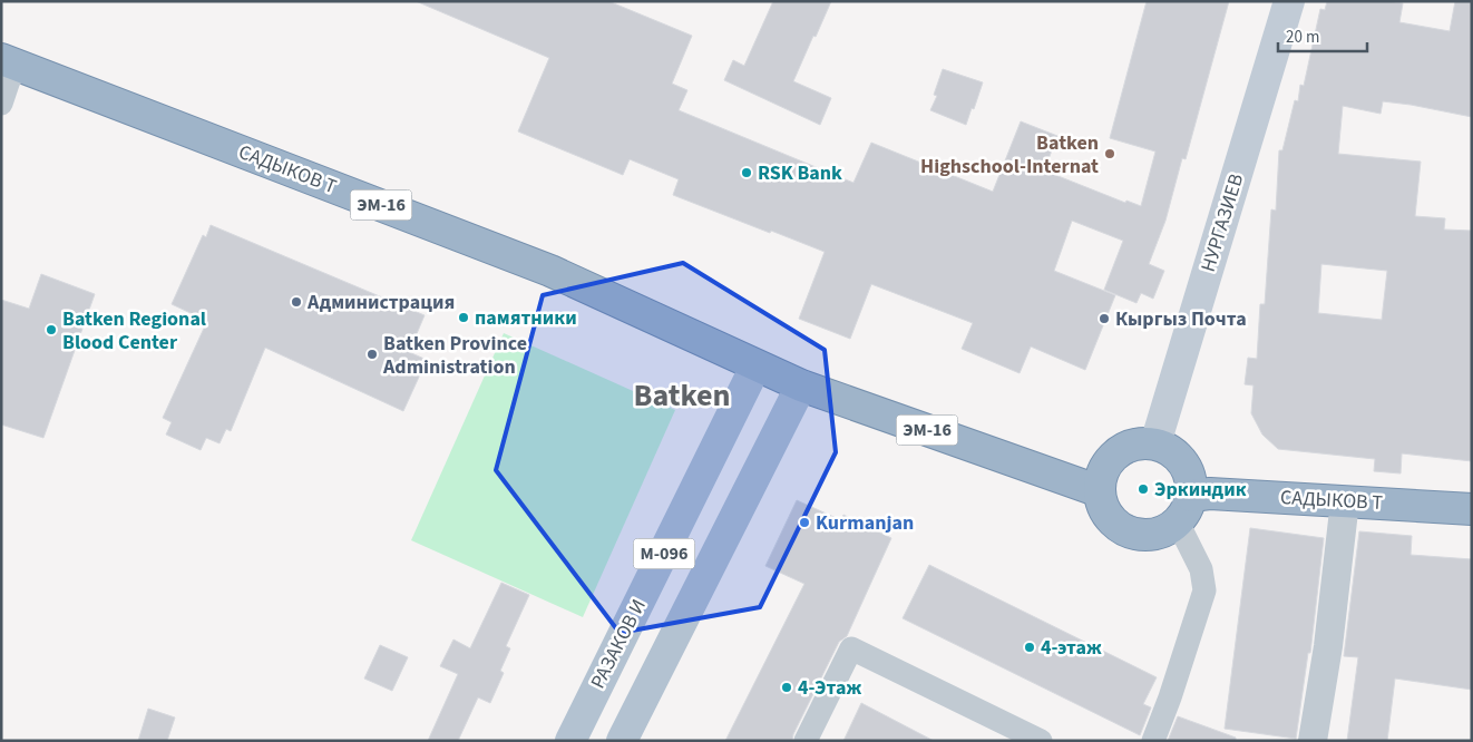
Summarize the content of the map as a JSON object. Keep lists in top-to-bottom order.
{
  "streets": {
    "highway": ["САДЫКОВ Т", "ЭМ-16"],
    "main road": ["НУРГАЗИЕВ", "М-096", "РАЗАКОВ И"]
  },
  "crossings": [
    ["САДЫКОВ Т", "ЭМ-16"],
    ["САДЫКОВ Т", "НУРГАЗИЕВ"],
    ["САДЫКОВ Т", "РАЗАКОВ И"],
    ["ЭМ-16", "НУРГАЗИЕВ"],
    ["ЭМ-16", "М-096"],
    ["ЭМ-16", "РАЗАКОВ И"]
  ],
  "districts": ["Batken"],
  "places": [
    "Batken Highschool-Internat",
    "RSK Bank",
    "Администрация",
    "памятники",
    "Кыргыз Почта",
    "Batken Regional Blood Center",
    "Batken Province Administration",
    "Эркиндик",
    "Kurmanjan",
    "4-этаж",
    "4-Этаж"
  ],
  "scale_bar": "20 m"
}
